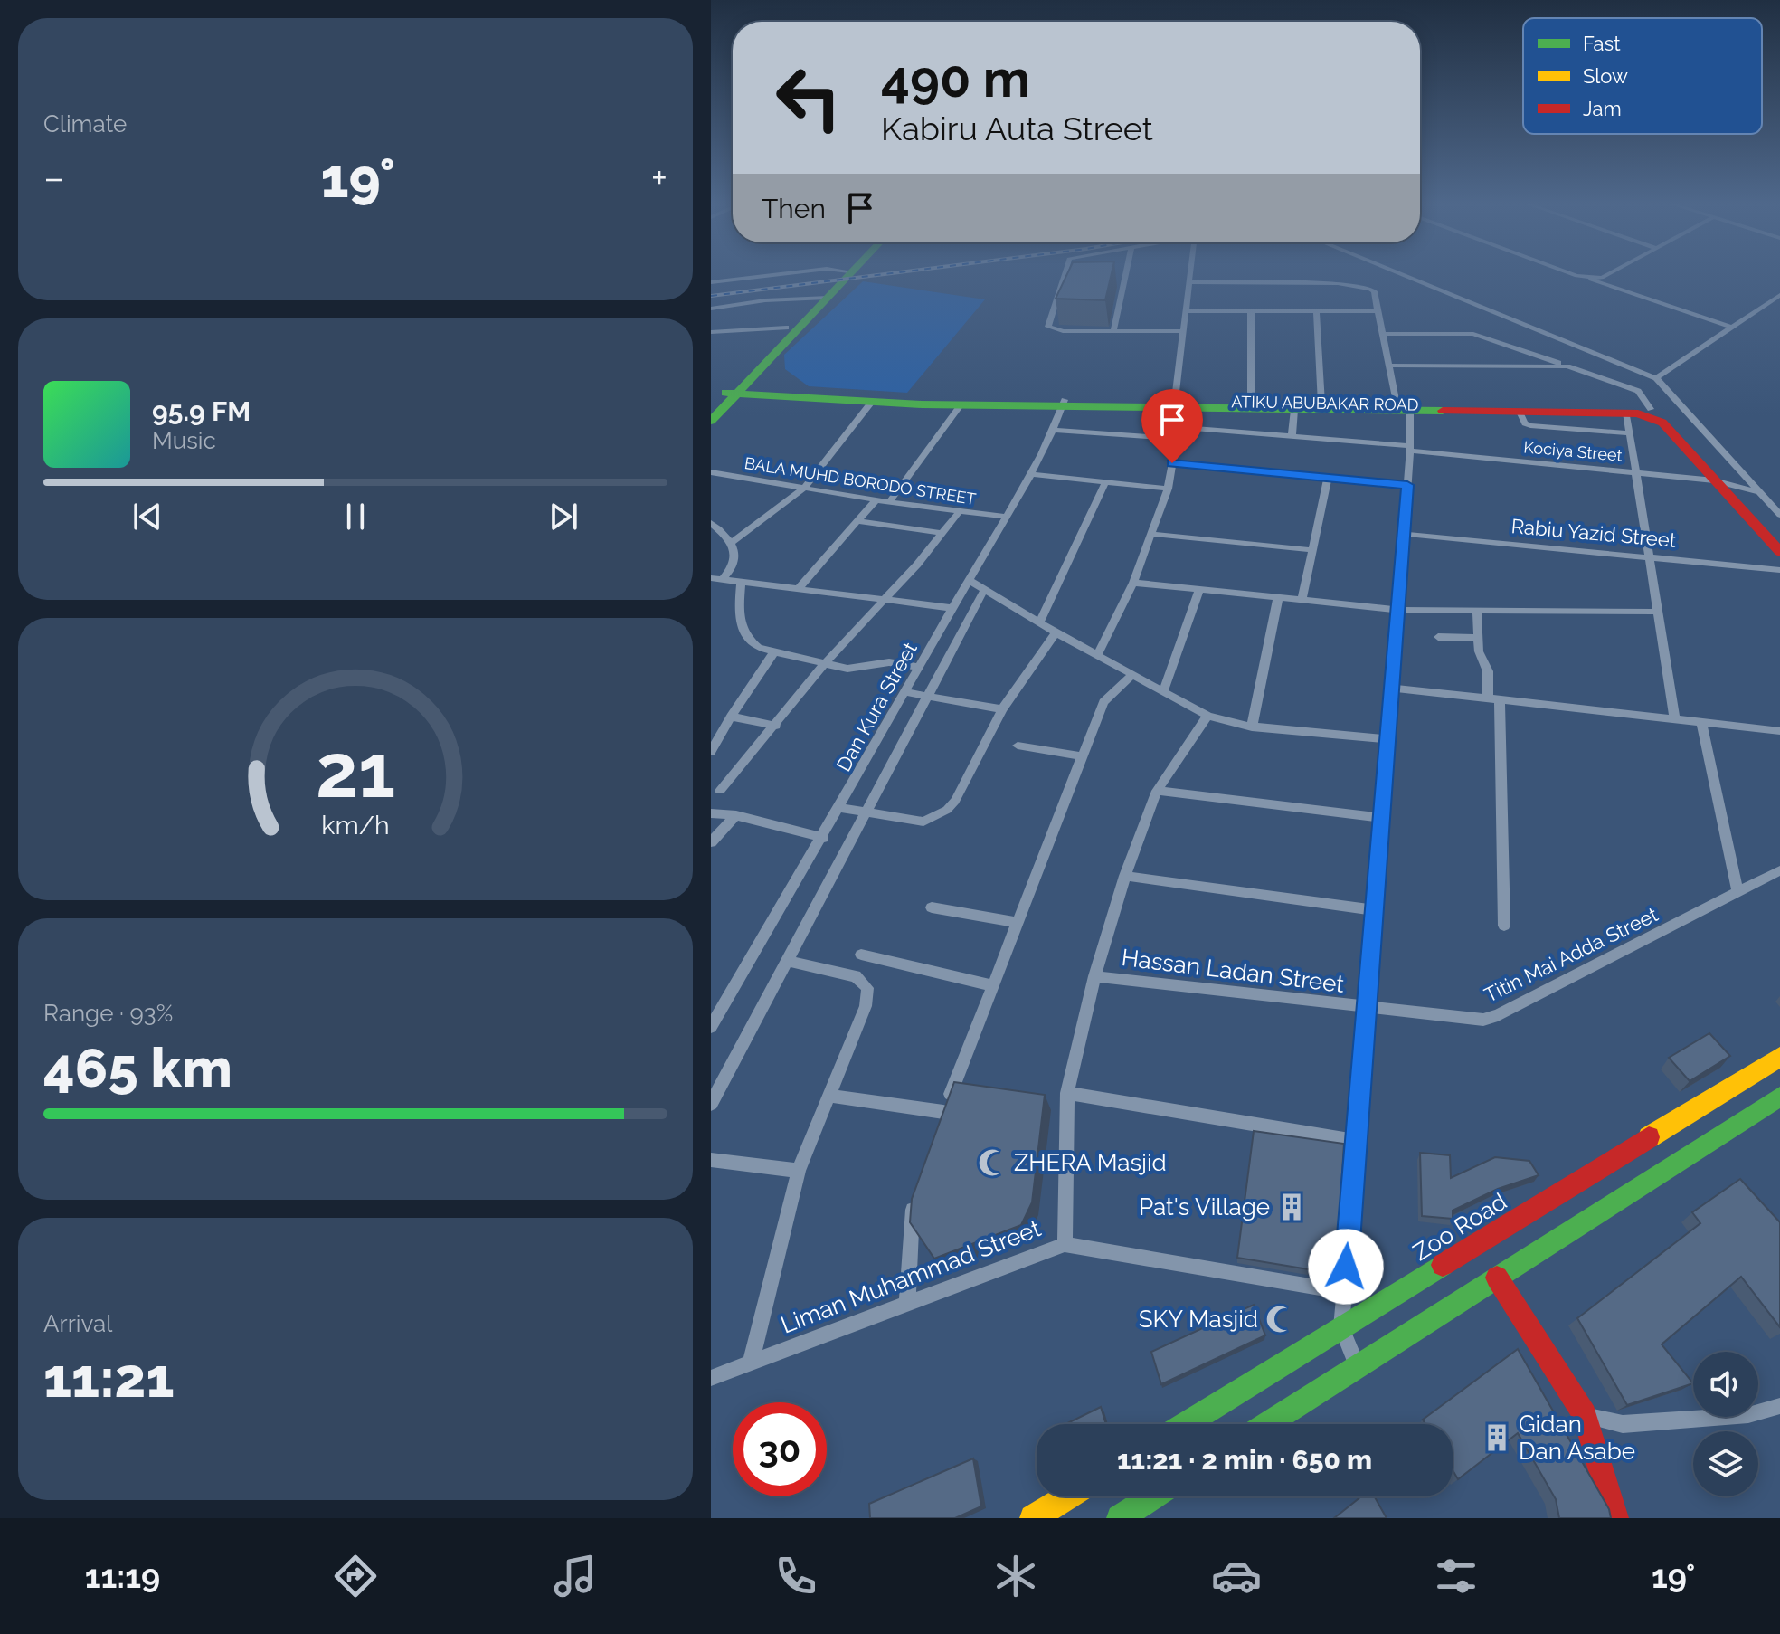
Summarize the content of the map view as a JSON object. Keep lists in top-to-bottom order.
{
  "streets": {
    "street": [
      "ATIKU ABUBAKAR ROAD",
      "Kociya Street",
      "BALA MUHD BORODO STREET",
      "Rabiu Yazid Street",
      "Dan Kura Street",
      "Titin Mai Adda Street",
      "Hassan Ladan Street",
      "Zoo Road",
      "Liman Muhammad Street"
    ]
  },
  "crossings": [
    ["ATIKU ABUBAKAR ROAD", "Kociya Street"],
    ["ATIKU ABUBAKAR ROAD", "Dan Kura Street"],
    ["BALA MUHD BORODO STREET", "Dan Kura Street"],
    ["Titin Mai Adda Street", "Hassan Ladan Street"]
  ],
  "places": {
    "mosque": ["ZHERA Masjid", "SKY Masjid"],
    "building": ["Pat's Village", "Gidan Dan Asabe"]
  },
  "legend": ["Fast", "Slow", "Jam"],
  "page": {
    "tile": [
      "Climate",
      ["Range · 93%", "465 km"],
      ["Arrival", "11:21"]
    ],
    "turn": ["490 m", "Kabiru Auta Street"],
    "heat": ["−", "19°", "+"],
    "then": "Then",
    "song": ["95.9 FM", "Music"],
    "limit": "30",
    "trip": "11:21 · 2 min · 650 m",
    "tabs": ["11:19", "19°"],
    "gauge": ["21", "km/h"]
  }
}
